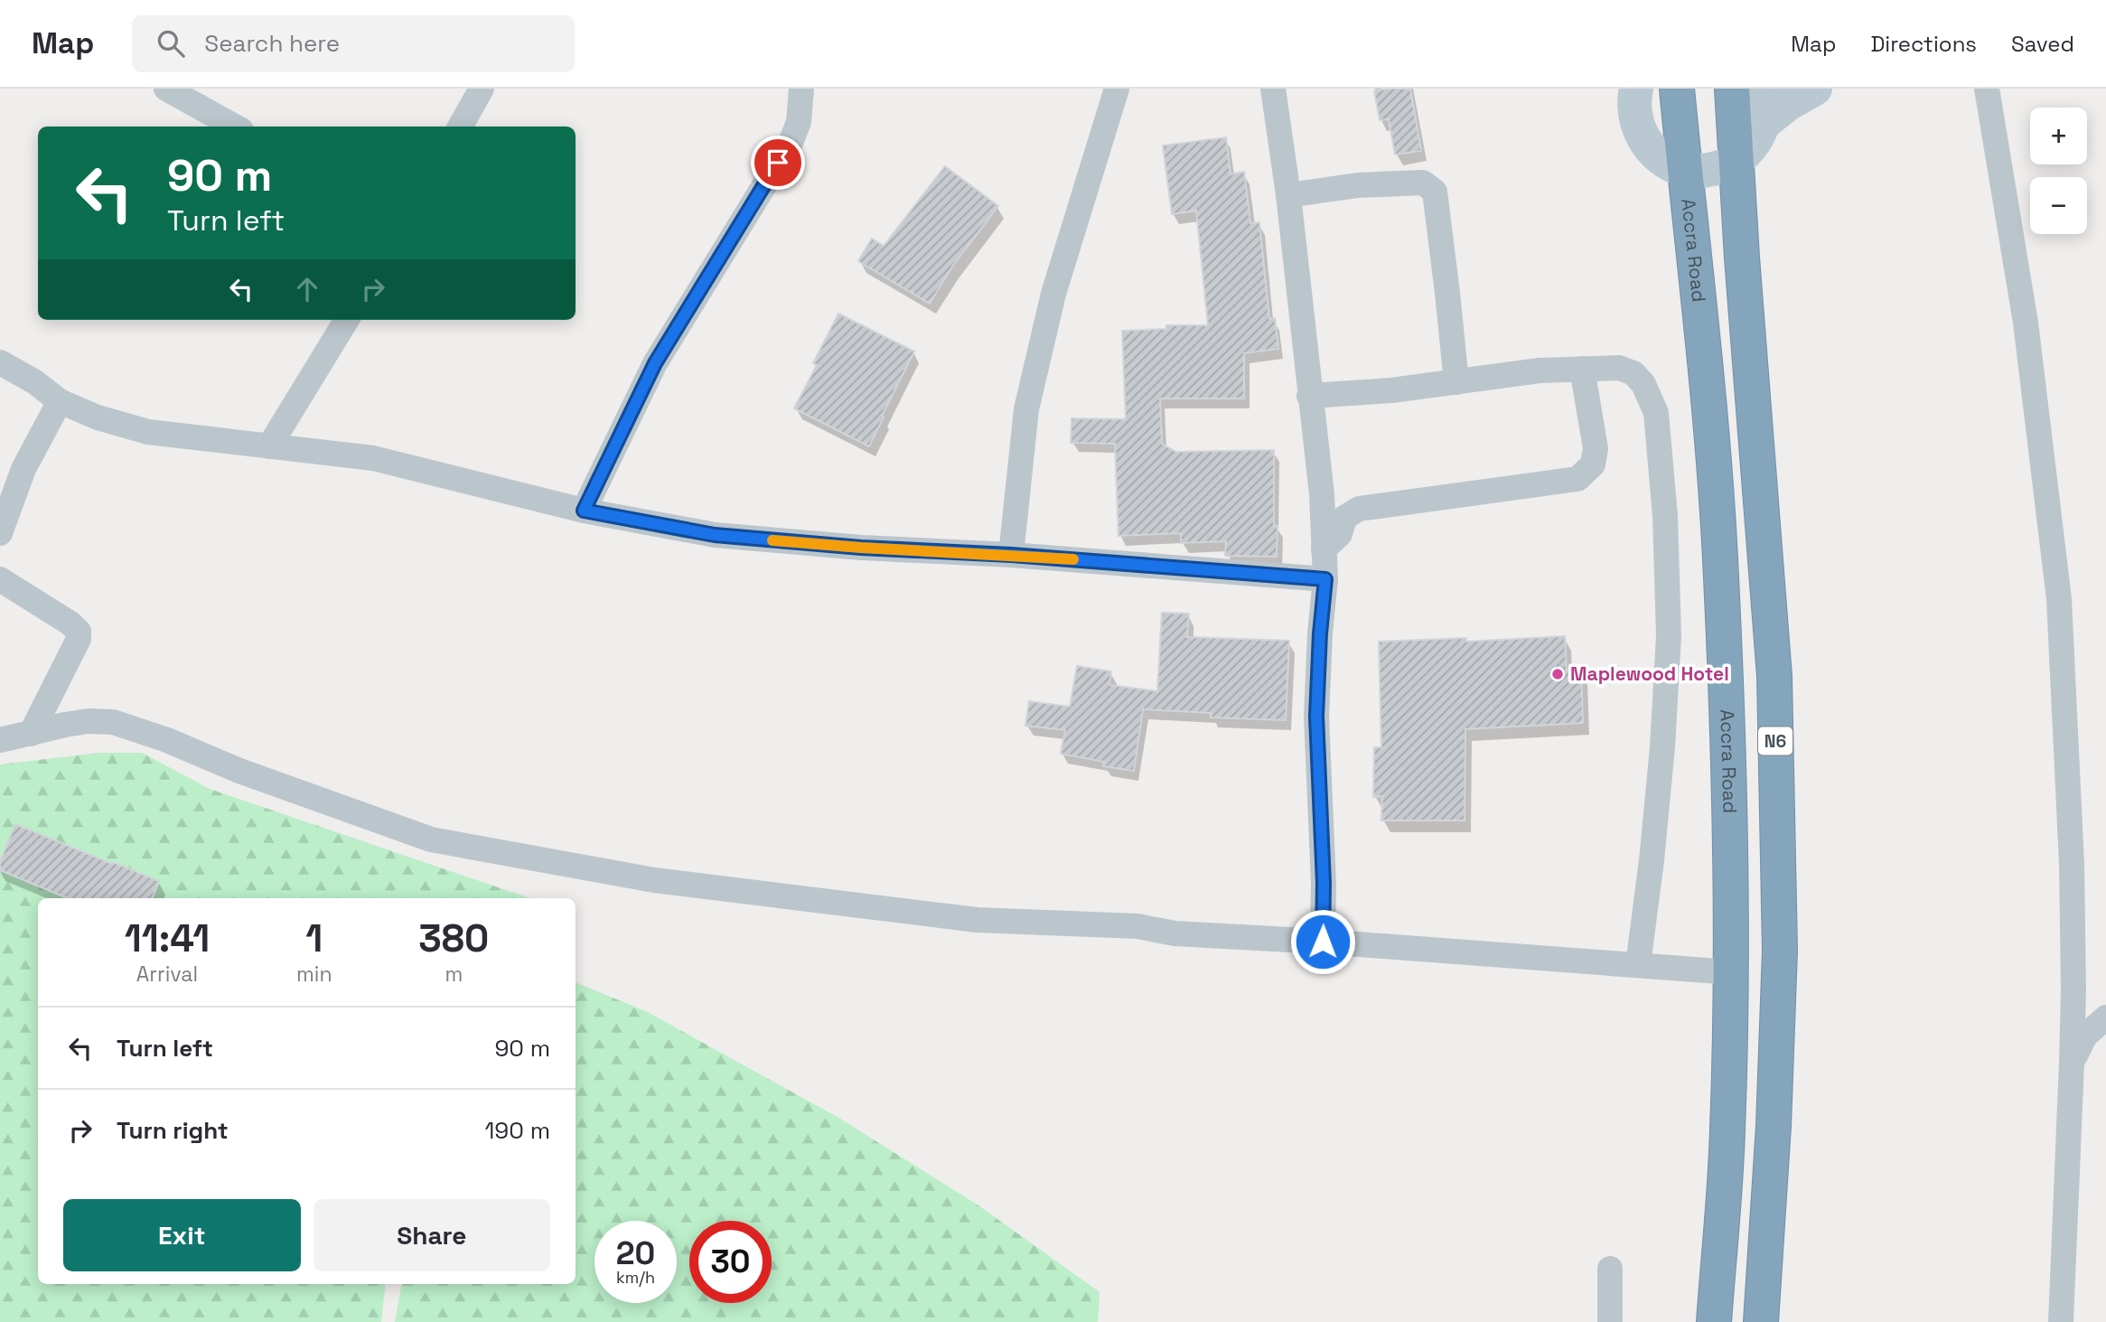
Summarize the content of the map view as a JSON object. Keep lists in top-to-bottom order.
{
  "streets": {
    "highway": ["Accra Road", "N6"]
  },
  "places": ["Maplewood Hotel"],
  "page": {
    "header": "Map",
    "search": "Search here",
    "nav": ["Map", "Directions", "Saved"],
    "map_buttons": ["+", "−"],
    "turn": ["90 m", "Turn left"],
    "eta": [
      "11:41",
      "Arrival",
      "1",
      "min",
      "380",
      "m"
    ],
    "list": [
      {
        "name": "Turn left",
        "value": "90 m"
      },
      {
        "name": "Turn right",
        "value": "190 m"
      }
    ],
    "buttons": ["Exit", "Share"],
    "speed": "20 km/h",
    "limit": "30"
  }
}
